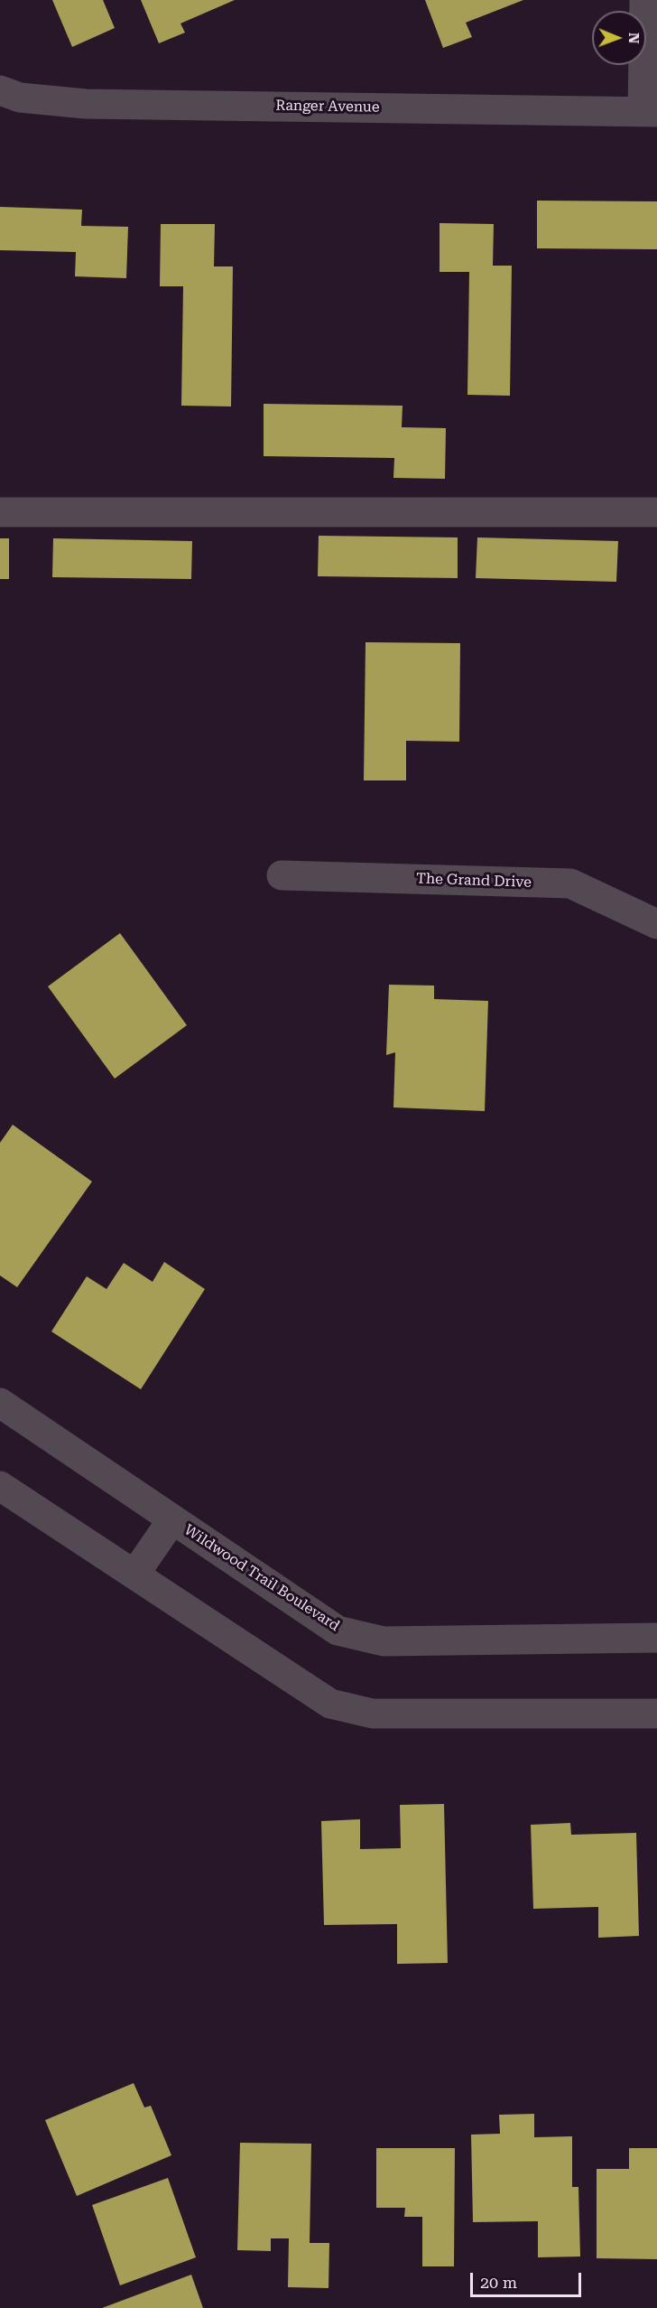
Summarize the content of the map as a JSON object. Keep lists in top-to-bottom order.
{
  "streets": {
    "street": ["Ranger Avenue", "The Grand Drive", "Wildwood Trail Boulevard"]
  },
  "scale_bar": "20 m",
  "north": "right"
}
